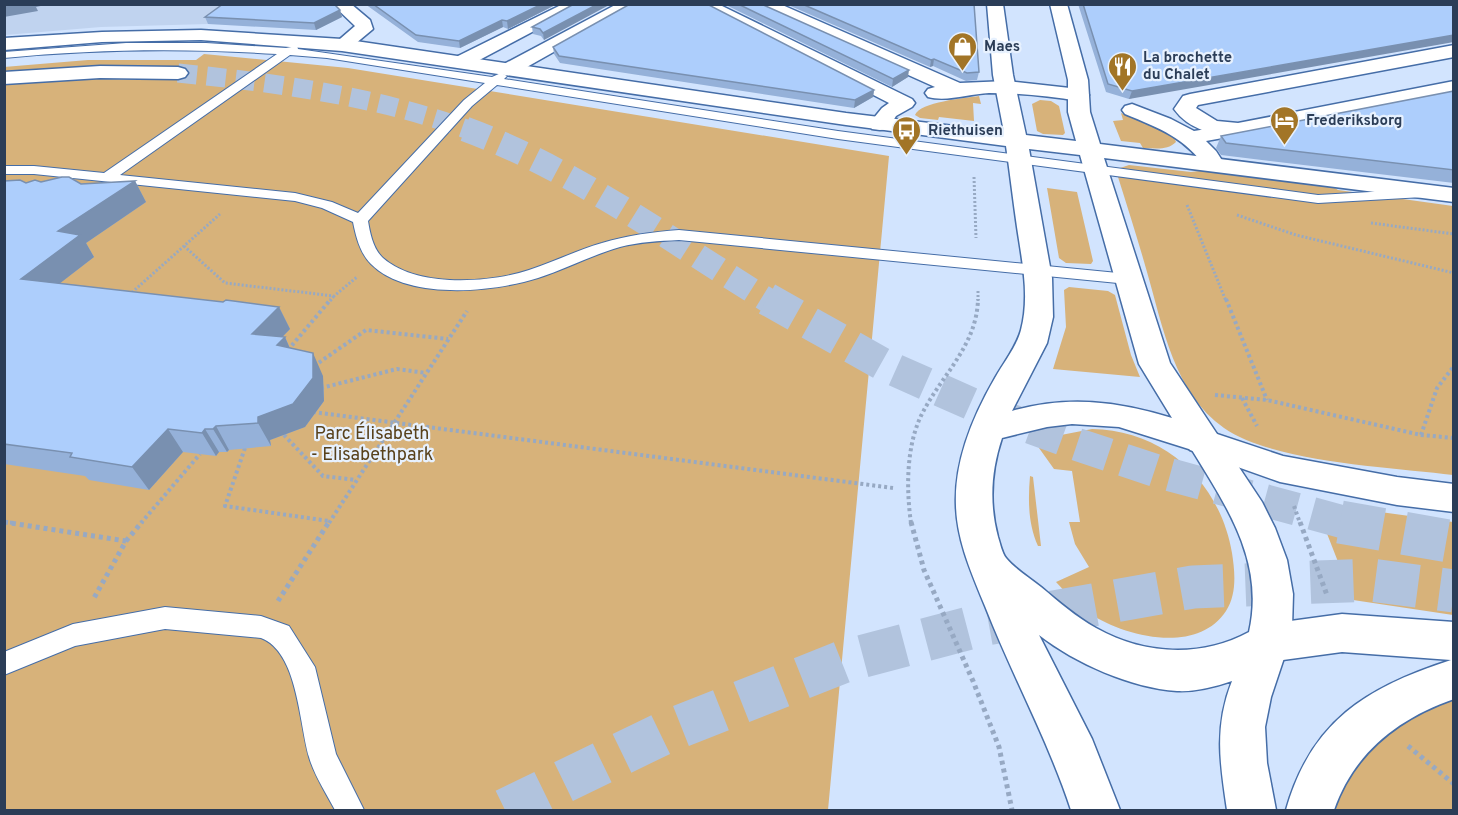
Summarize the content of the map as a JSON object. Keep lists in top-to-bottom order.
{
  "parks": ["Parc Élisabeth - Elisabethpark"],
  "places": {
    "shop": ["Maes"],
    "restaurant": ["La brochette du Chalet"],
    "hotel": ["Frederiksborg"],
    "bus stop": ["Riethuisen"]
  }
}
